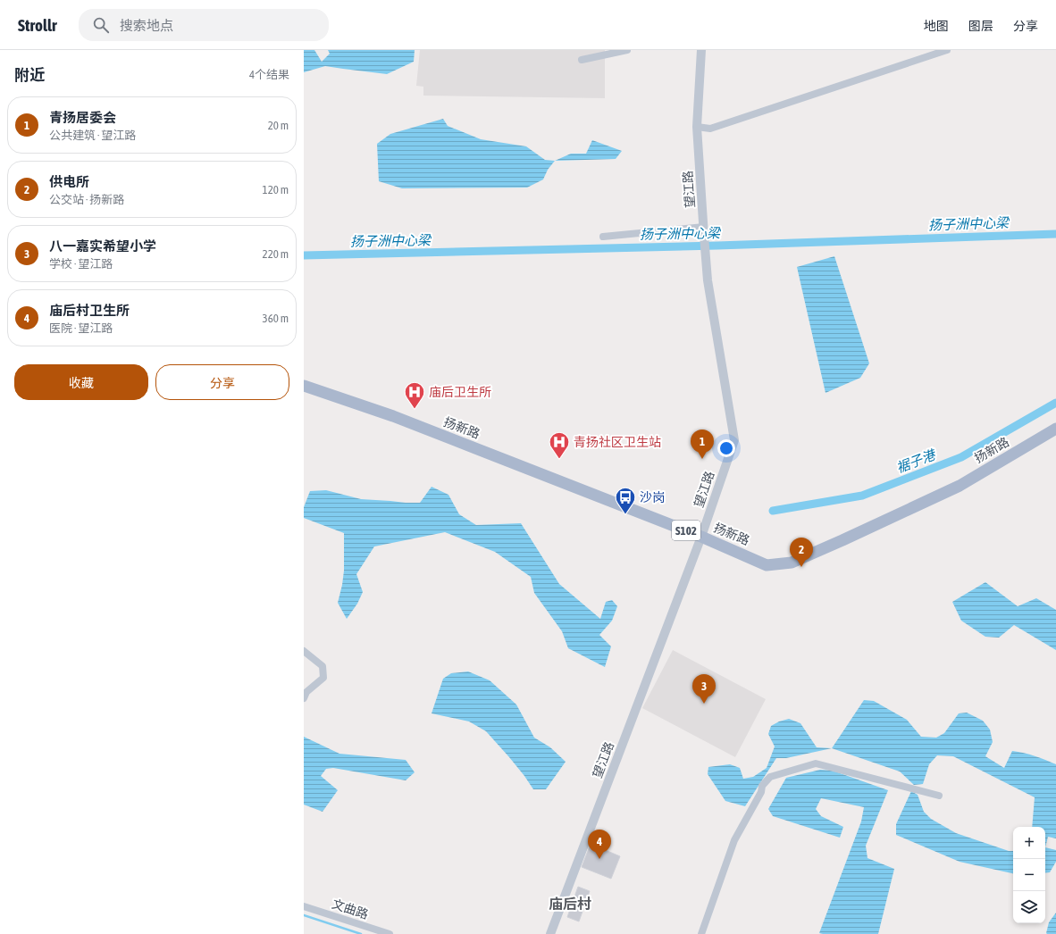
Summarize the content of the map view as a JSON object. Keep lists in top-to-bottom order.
{
  "streets": {
    "main road": ["扬新路", "S102"],
    "street": ["望江路", "文曲路"]
  },
  "crossings": [
    ["望江路", "扬新路"]
  ],
  "districts": ["庙后村"],
  "water": ["扬子洲中心梁", "裾子港"],
  "places": {
    "hospital": ["庙后卫生所", "青扬社区卫生站"],
    "bus stop": ["沙岗"]
  },
  "page": {
    "header": "Strollr",
    "search": "搜索地点",
    "nav": ["地图", "图层", "分享"],
    "heading": ["附近", "4个结果"],
    "list": [
      {
        "mark": "1",
        "name": "青扬居委会",
        "note": "公共建筑 · 望江路",
        "value": "20 m"
      },
      {
        "mark": "2",
        "name": "供电所",
        "note": "公交站 · 扬新路",
        "value": "120 m"
      },
      {
        "mark": "3",
        "name": "八一嘉实希望小学",
        "note": "学校 · 望江路",
        "value": "220 m"
      },
      {
        "mark": "4",
        "name": "庙后村卫生所",
        "note": "医院 · 望江路",
        "value": "360 m"
      }
    ],
    "buttons": ["收藏", "分享"],
    "pins": [
      "1",
      "2",
      "3",
      "4"
    ],
    "map_buttons": ["+", "−"]
  }
}
